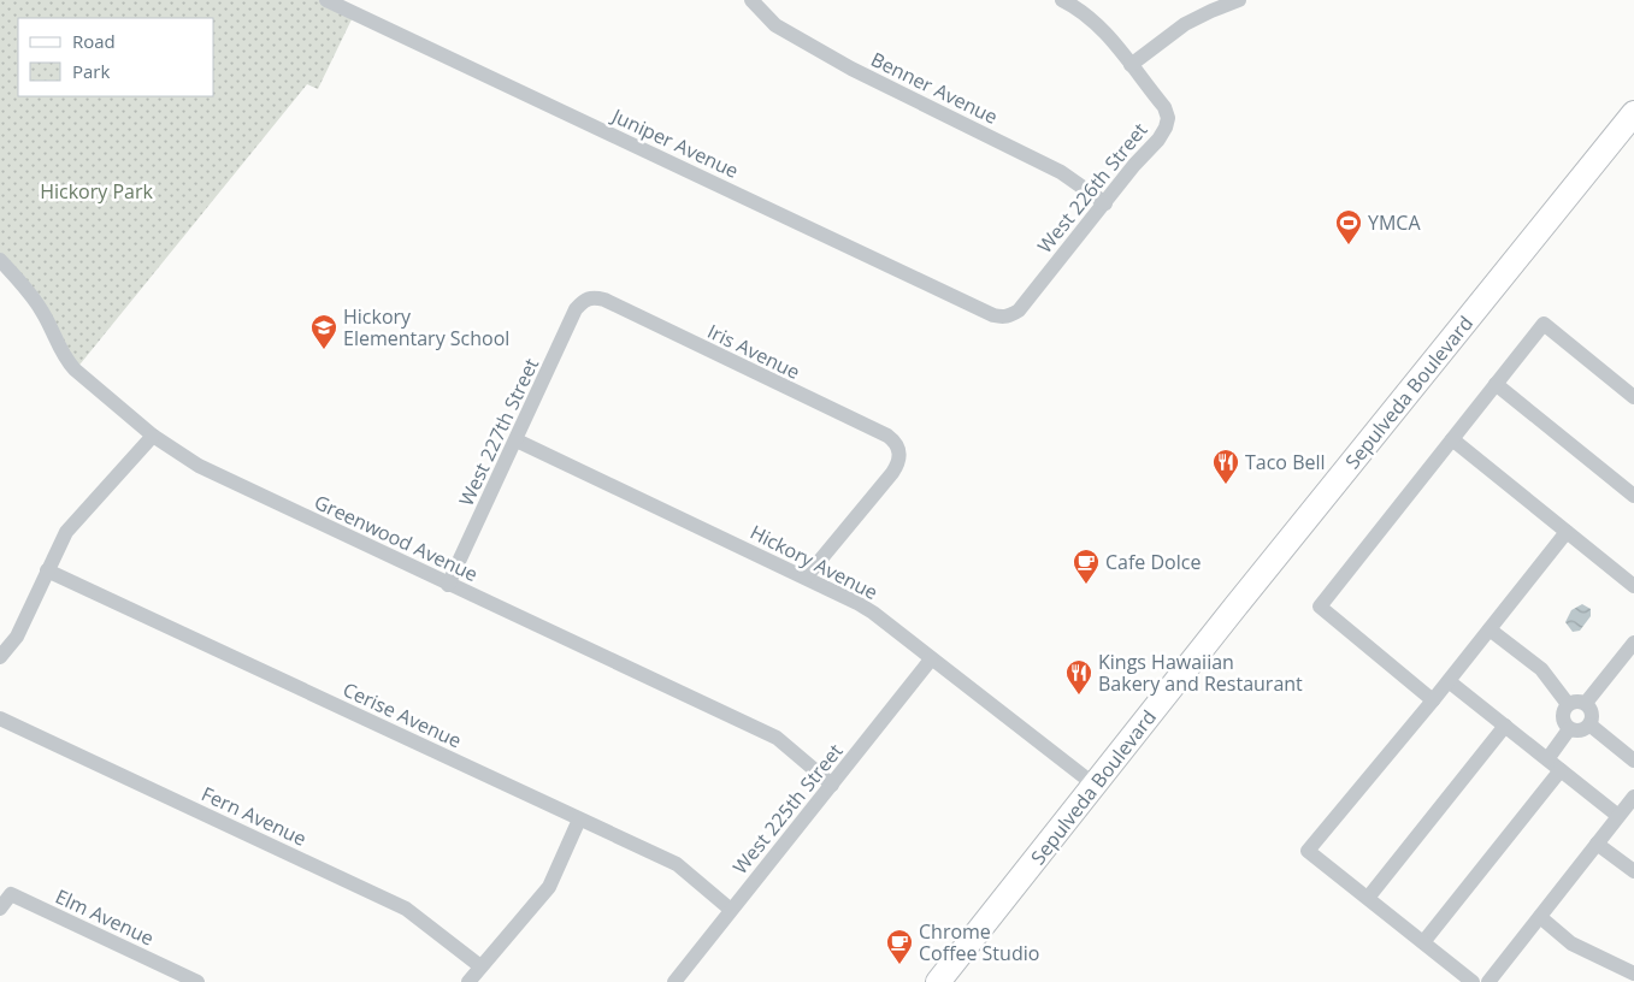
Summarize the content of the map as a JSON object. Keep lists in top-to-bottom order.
{
  "streets": {
    "main road": ["Sepulveda Boulevard"],
    "street": [
      "Benner Avenue",
      "Juniper Avenue",
      "West 226th Street",
      "Iris Avenue",
      "West 227th Street",
      "Greenwood Avenue",
      "Hickory Avenue",
      "Cerise Avenue",
      "West 225th Street",
      "Fern Avenue",
      "Elm Avenue"
    ]
  },
  "crossings": [
    ["Benner Avenue", "West 226th Street"],
    ["Juniper Avenue", "West 226th Street"],
    ["Iris Avenue", "West 227th Street"],
    ["Iris Avenue", "Hickory Avenue"],
    ["Sepulveda Boulevard", "Hickory Avenue"],
    ["West 227th Street", "Greenwood Avenue"],
    ["West 227th Street", "Hickory Avenue"],
    ["Greenwood Avenue", "West 225th Street"],
    ["Hickory Avenue", "West 225th Street"],
    ["Cerise Avenue", "West 225th Street"]
  ],
  "parks": ["Hickory Park"],
  "places": {
    "sports": ["YMCA"],
    "school or university": ["Hickory Elementary School"],
    "restaurant": ["Taco Bell", "Kings Hawaiian Bakery and Restaurant"],
    "cafe": ["Cafe Dolce", "Chrome Coffee Studio"]
  },
  "legend": ["Road", "Park"]
}
